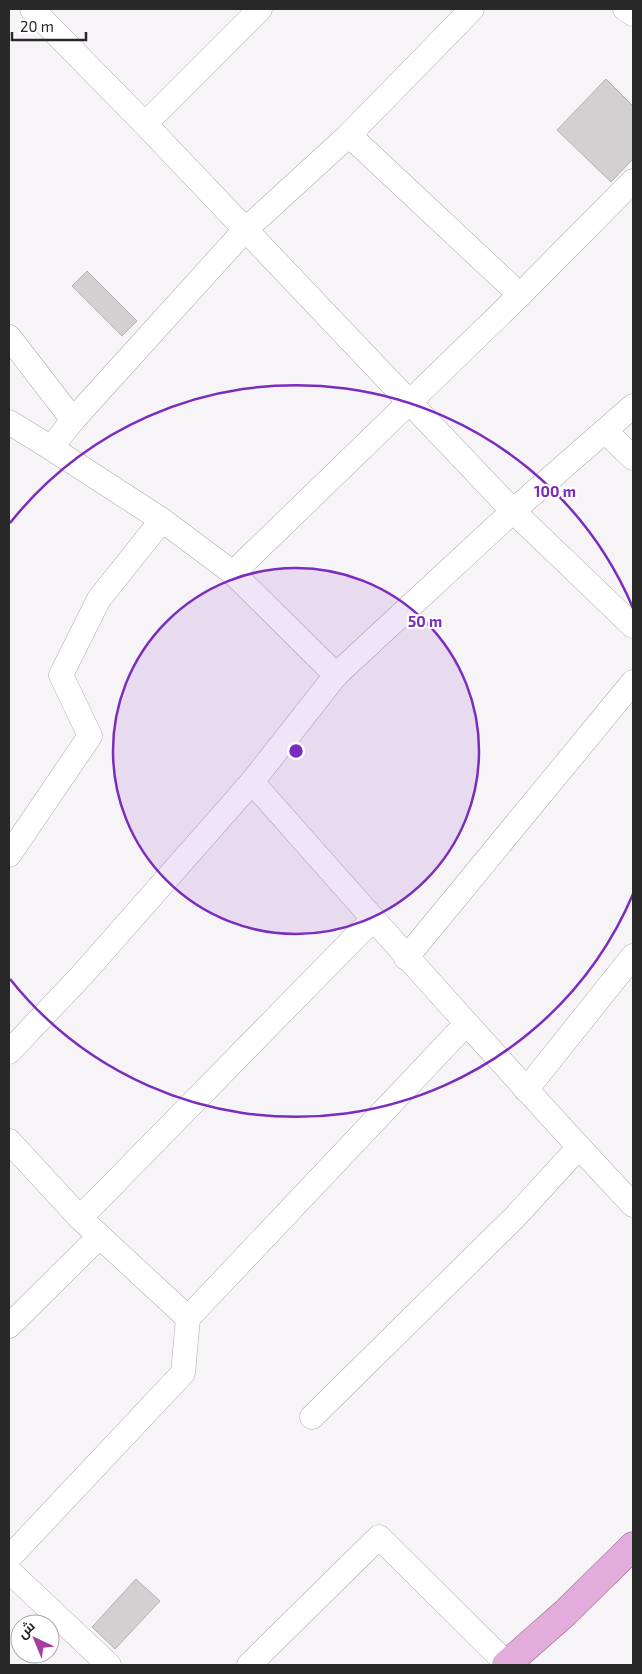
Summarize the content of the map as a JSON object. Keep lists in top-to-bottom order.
{
  "scale_bar": "20 m",
  "north": "top left",
  "rings": ["100 m", "50 m"]
}
